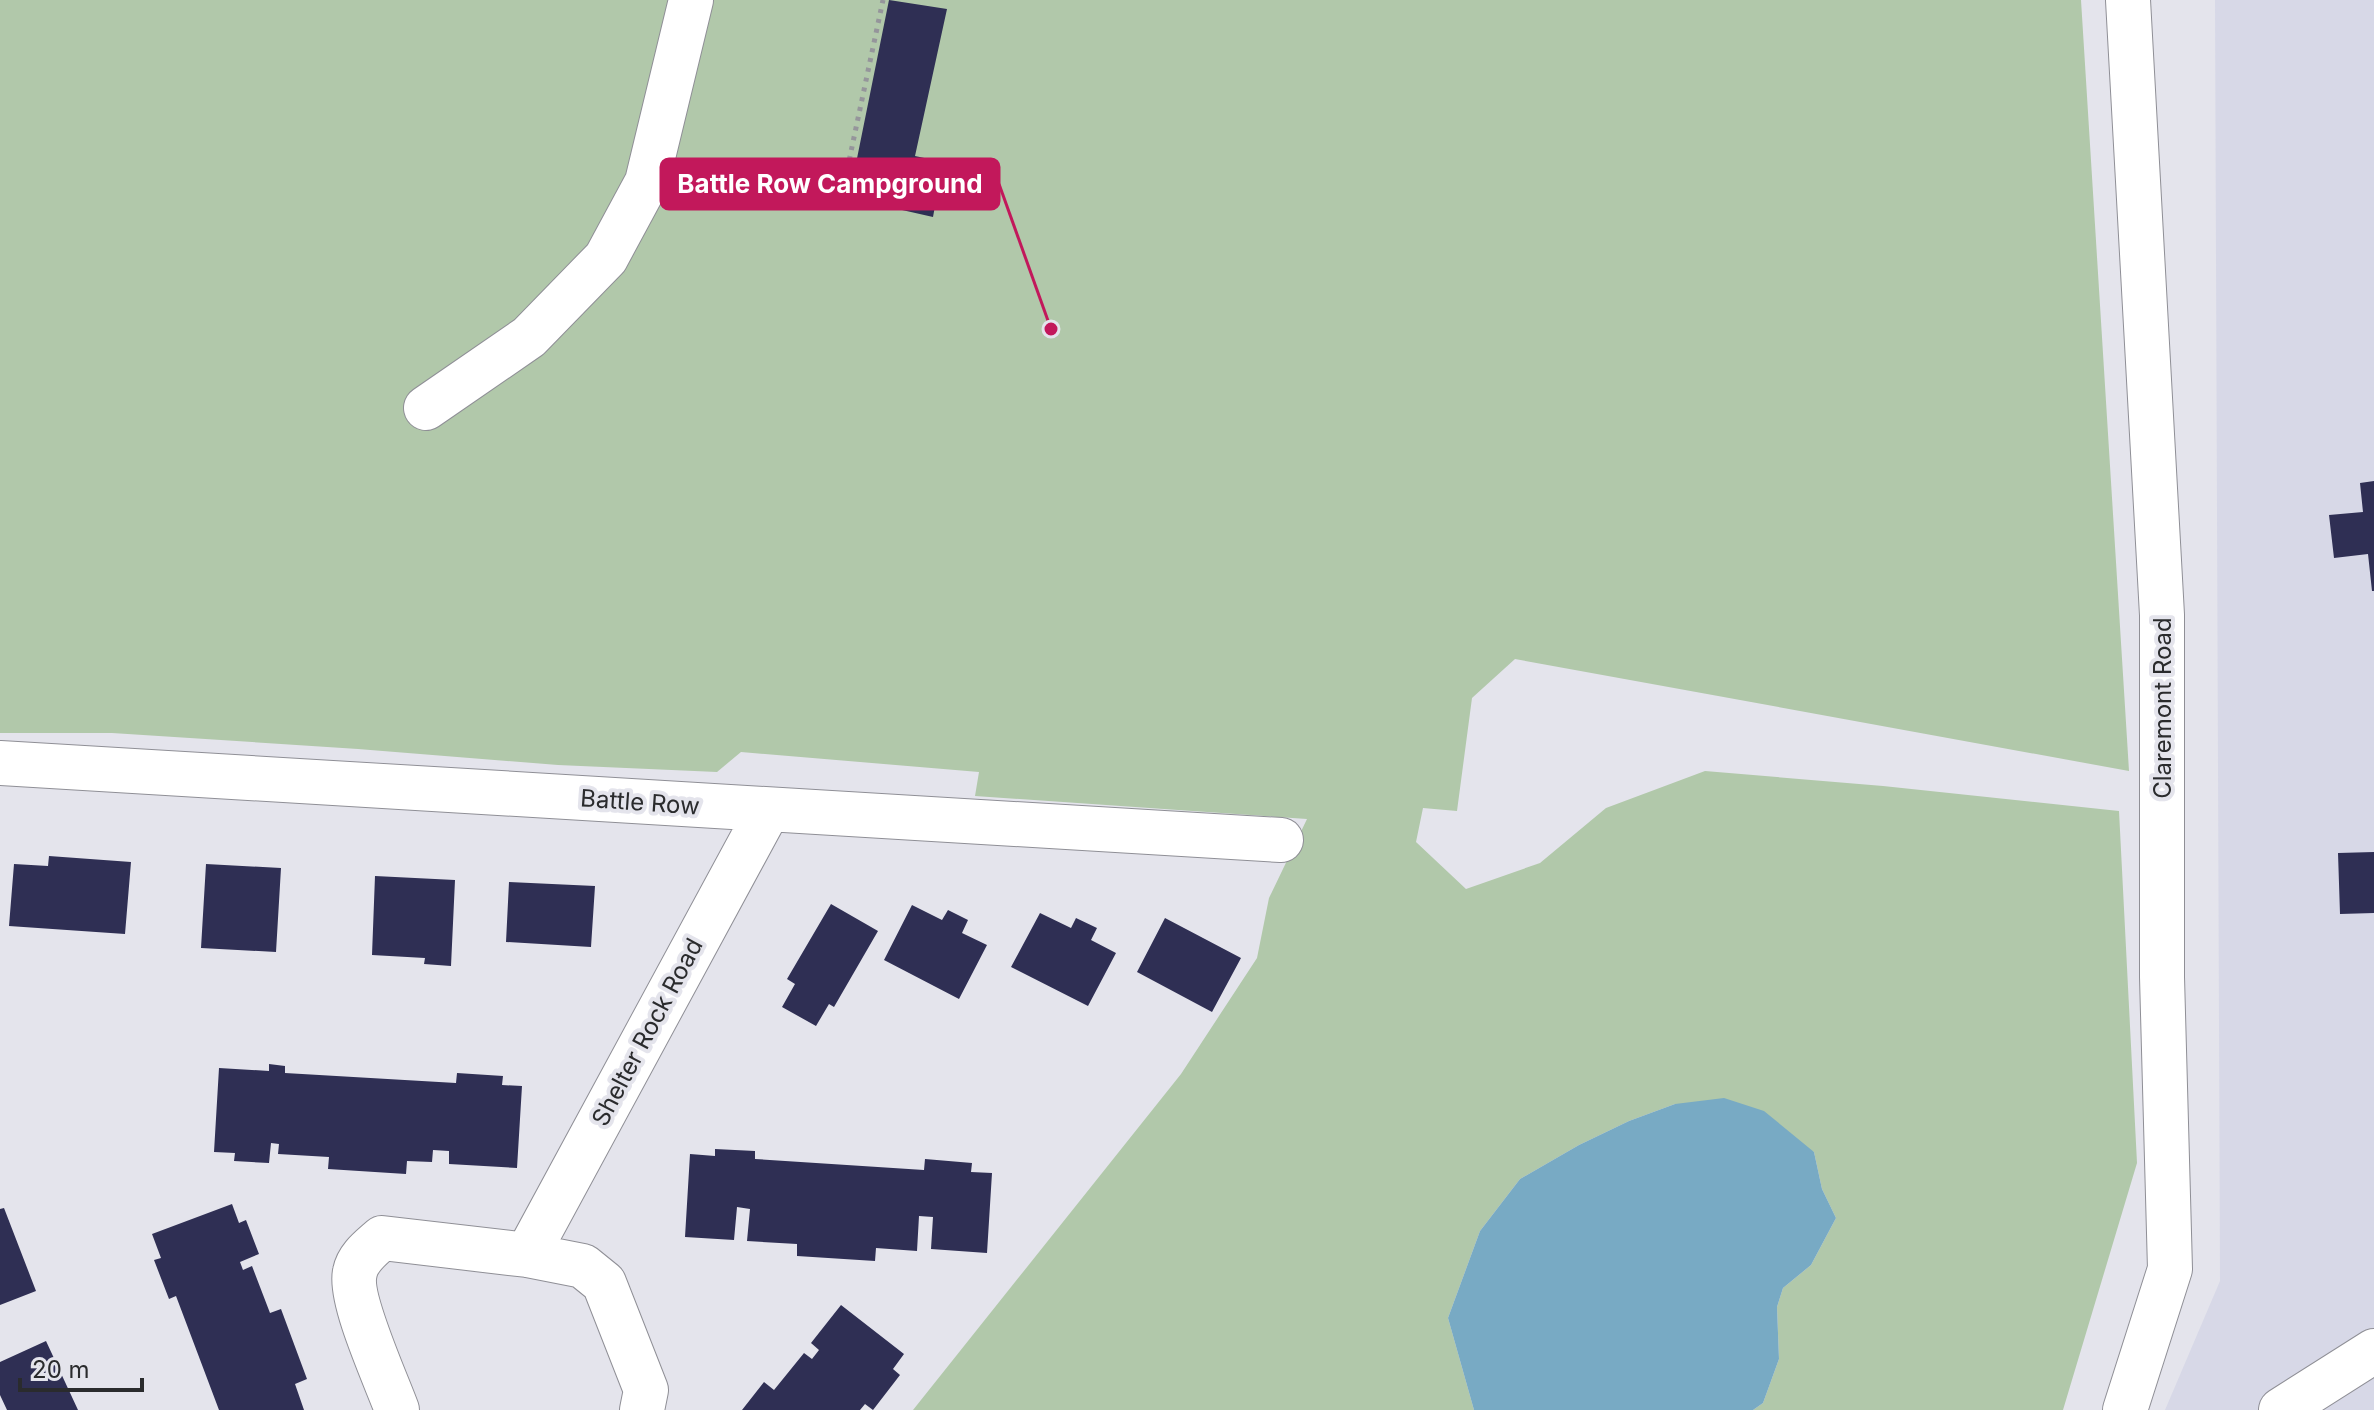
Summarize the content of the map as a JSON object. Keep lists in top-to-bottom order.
{
  "streets": {
    "street": ["Claremont Road", "Battle Row", "Shelter Rock Road"]
  },
  "crossings": [
    ["Battle Row", "Shelter Rock Road"]
  ],
  "places": ["Battle Row Campground"],
  "scale_bar": "20 m"
}
